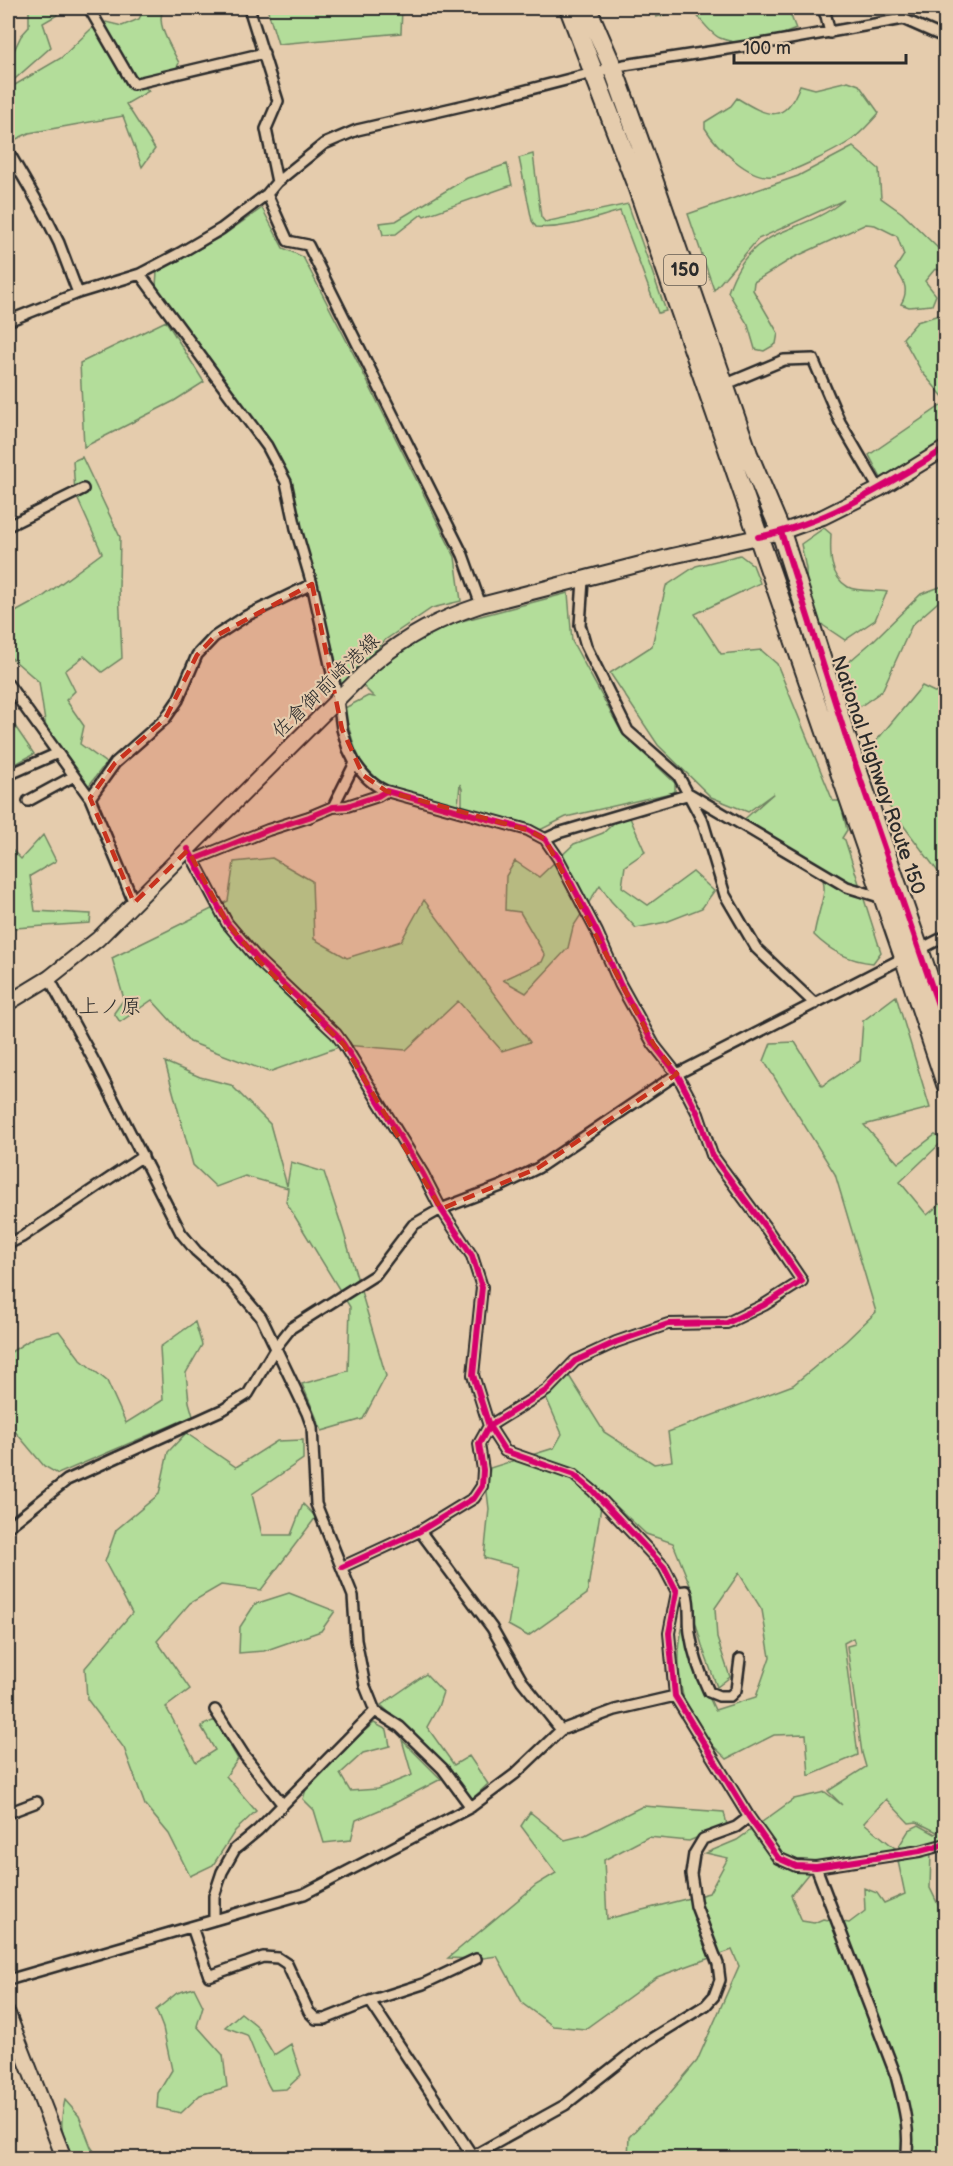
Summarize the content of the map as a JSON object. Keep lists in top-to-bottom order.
{
  "streets": {
    "highway": ["150", "National Highway Route 150"],
    "main road": ["佐倉御前崎港線"]
  },
  "crossings": [
    ["佐倉御前崎港線", "National Highway Route 150"]
  ],
  "districts": ["上ノ原"],
  "scale_bar": "100 m"
}
